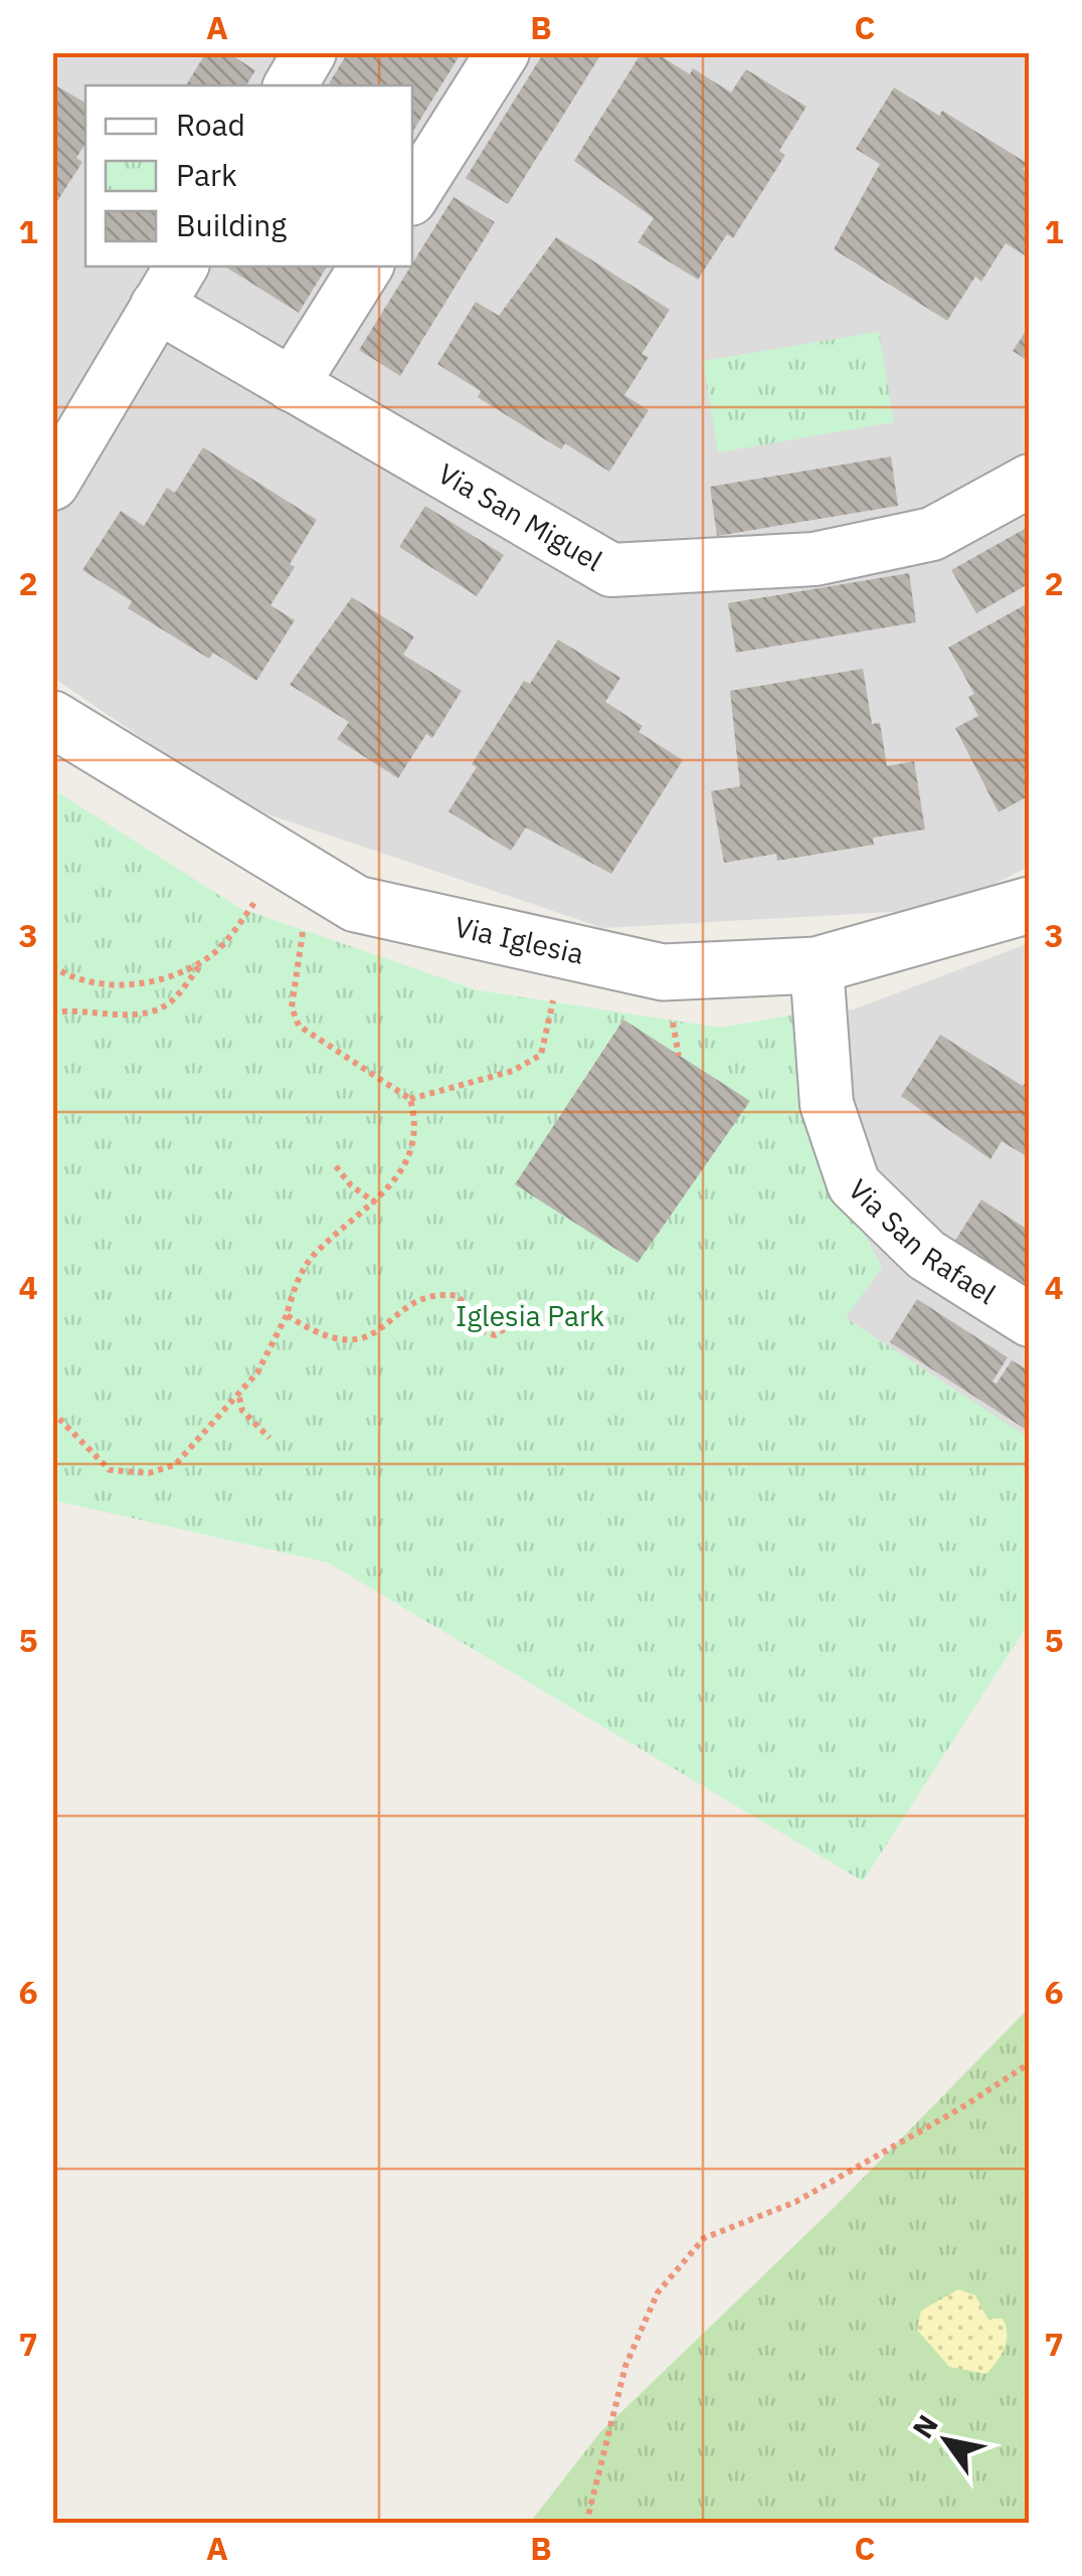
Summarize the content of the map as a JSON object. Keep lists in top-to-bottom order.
{
  "streets": {
    "street": ["Via San Miguel", "Via Iglesia", "Via San Rafael"]
  },
  "crossings": [
    ["Via Iglesia", "Via San Rafael"]
  ],
  "parks": ["Iglesia Park"],
  "legend": ["Road", "Park", "Building"],
  "north": "top left",
  "grid": {
    "columns": ["A", "B", "C"],
    "rows": [
      "1",
      "2",
      "3",
      "4",
      "5",
      "6",
      "7"
    ]
  }
}
